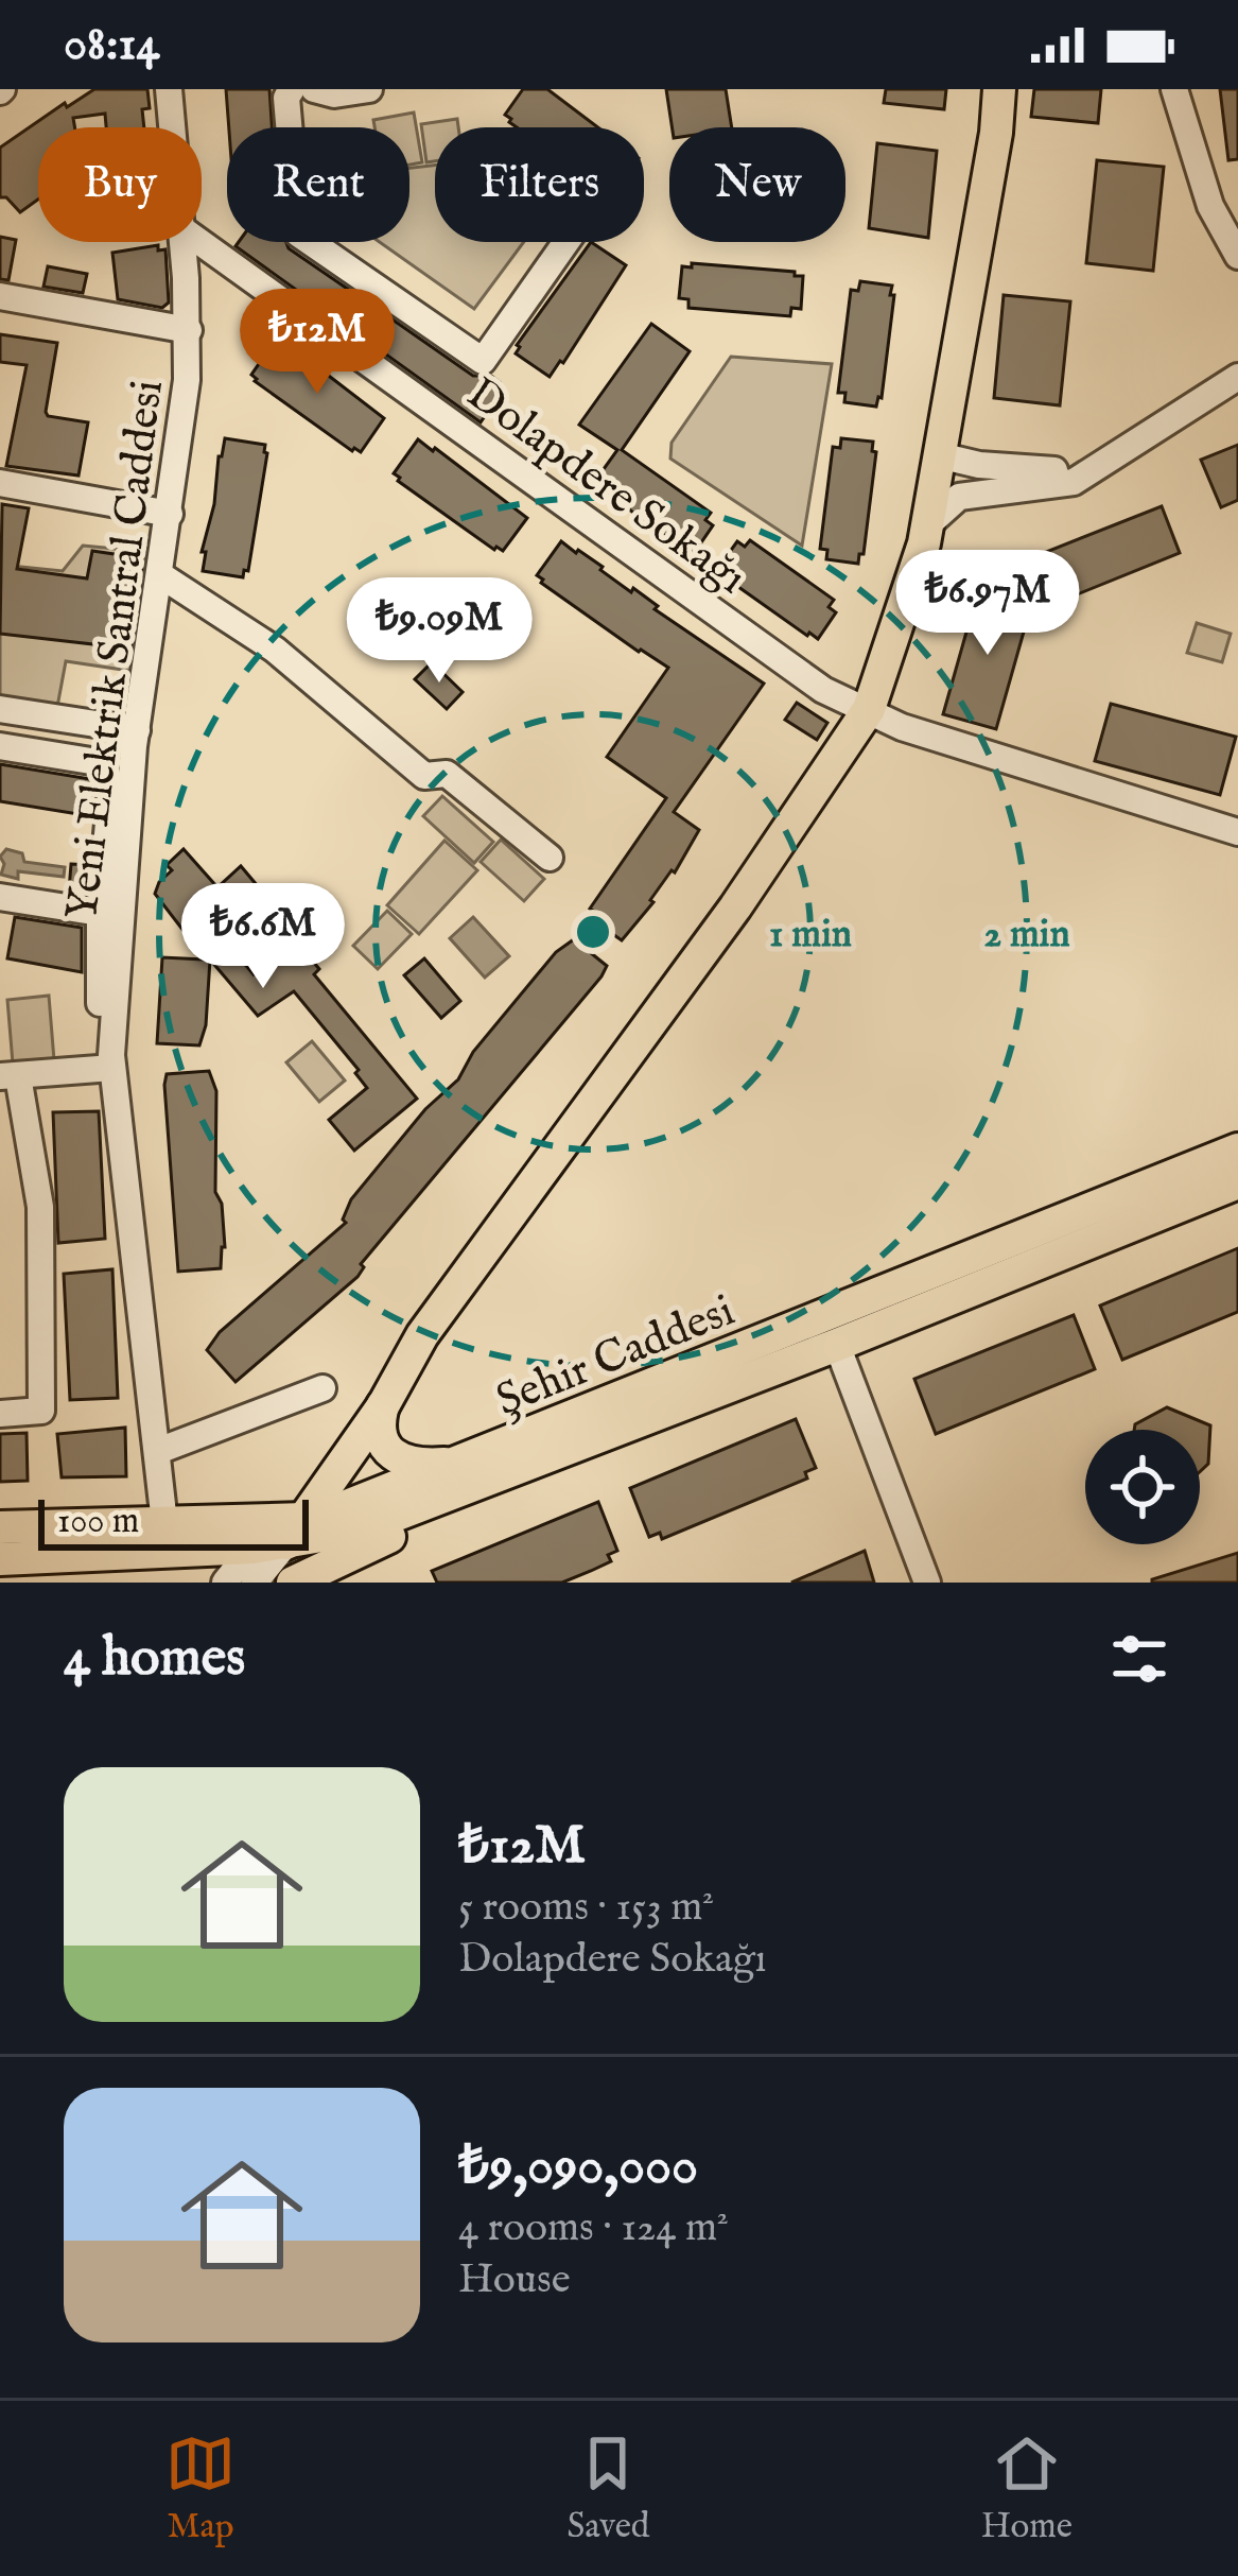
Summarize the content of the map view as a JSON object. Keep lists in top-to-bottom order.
{
  "streets": {
    "main road": ["Şehir Caddesi"],
    "street": ["Dolapdere Sokağı", "Yeni Elektrik Santral Caddesi"]
  },
  "crossings": [
    ["Yeni Elektrik Santral Caddesi", "Şehir Caddesi"]
  ],
  "scale_bar": "100 m",
  "page": {
    "status": "08:14",
    "chip": [
      "Buy",
      "Rent",
      "Filters",
      "New"
    ],
    "price": [
      "₺12M",
      "₺6.97M",
      "₺9.09M",
      "₺6.6M"
    ],
    "scale": "100 m",
    "heading": "4 homes",
    "list": [
      {
        "name": "₺12M",
        "note": "5 rooms · 153 m² · Dolapdere Sokağı"
      },
      {
        "name": "₺9,090,000",
        "note": "4 rooms · 124 m² · House"
      }
    ],
    "tabs": ["Map", "Saved", "Home"]
  },
  "rings": ["1 min", "2 min"]
}
